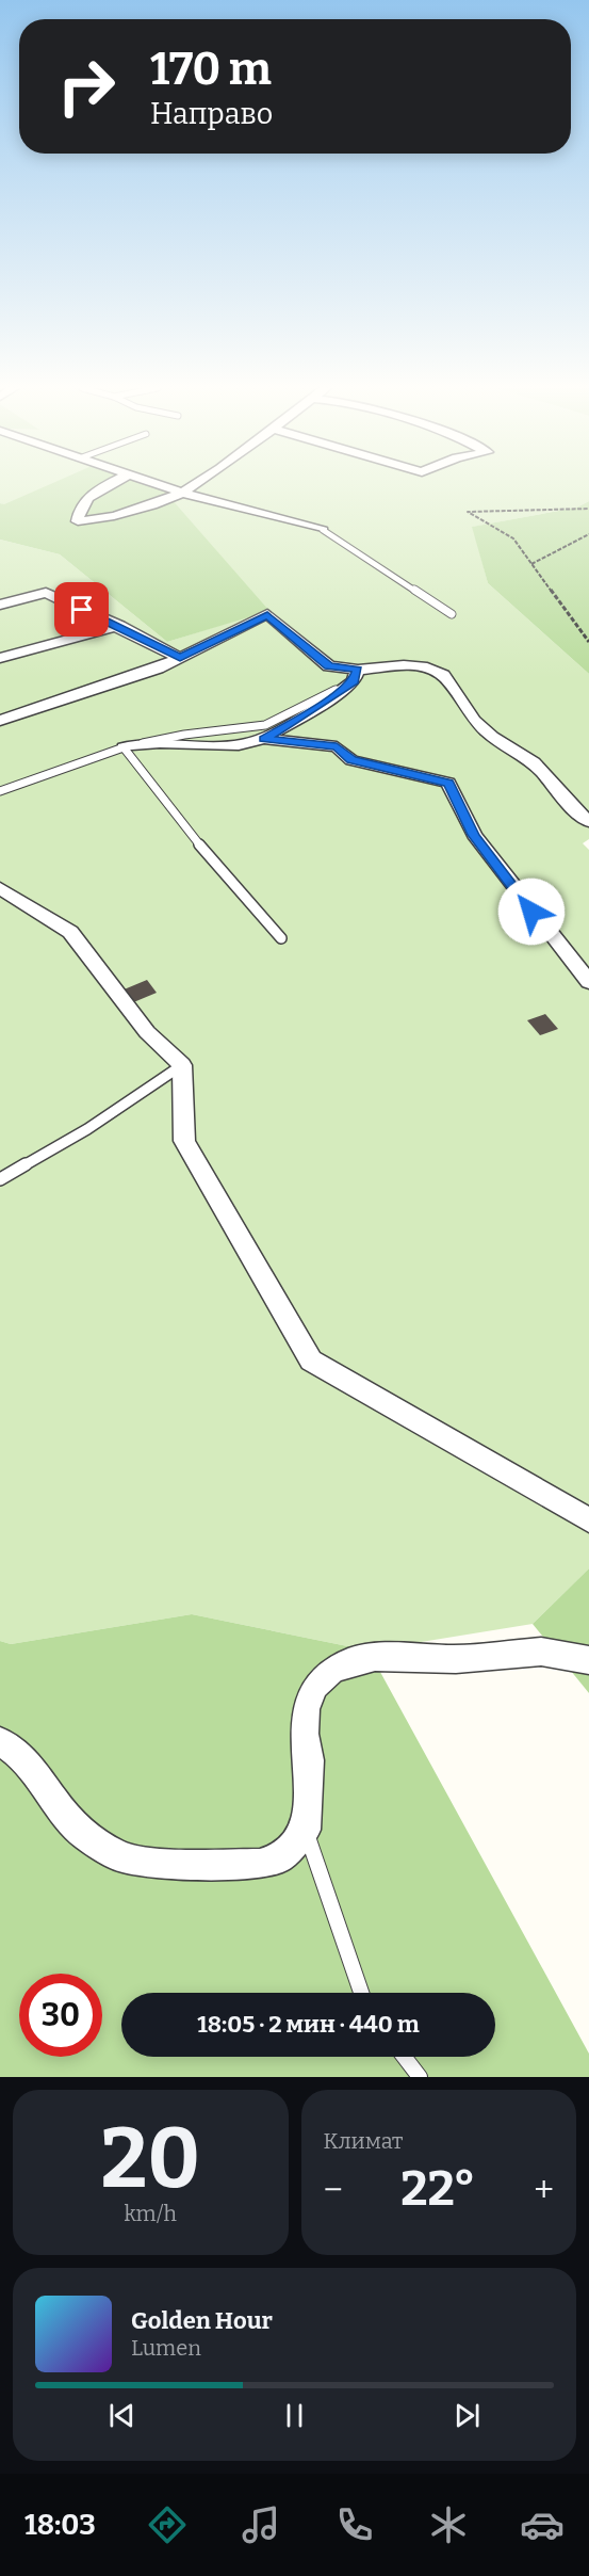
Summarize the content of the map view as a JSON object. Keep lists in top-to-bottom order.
{
  "page": {
    "turn": ["170 m", "Направо"],
    "limit": "30",
    "trip": "18:05 · 2 мин · 440 m",
    "tile": [
      ["20", "km/h"],
      "Климат"
    ],
    "heat": ["−", "22°", "+"],
    "song": ["Golden Hour", "Lumen"],
    "tabs": "18:03"
  }
}
